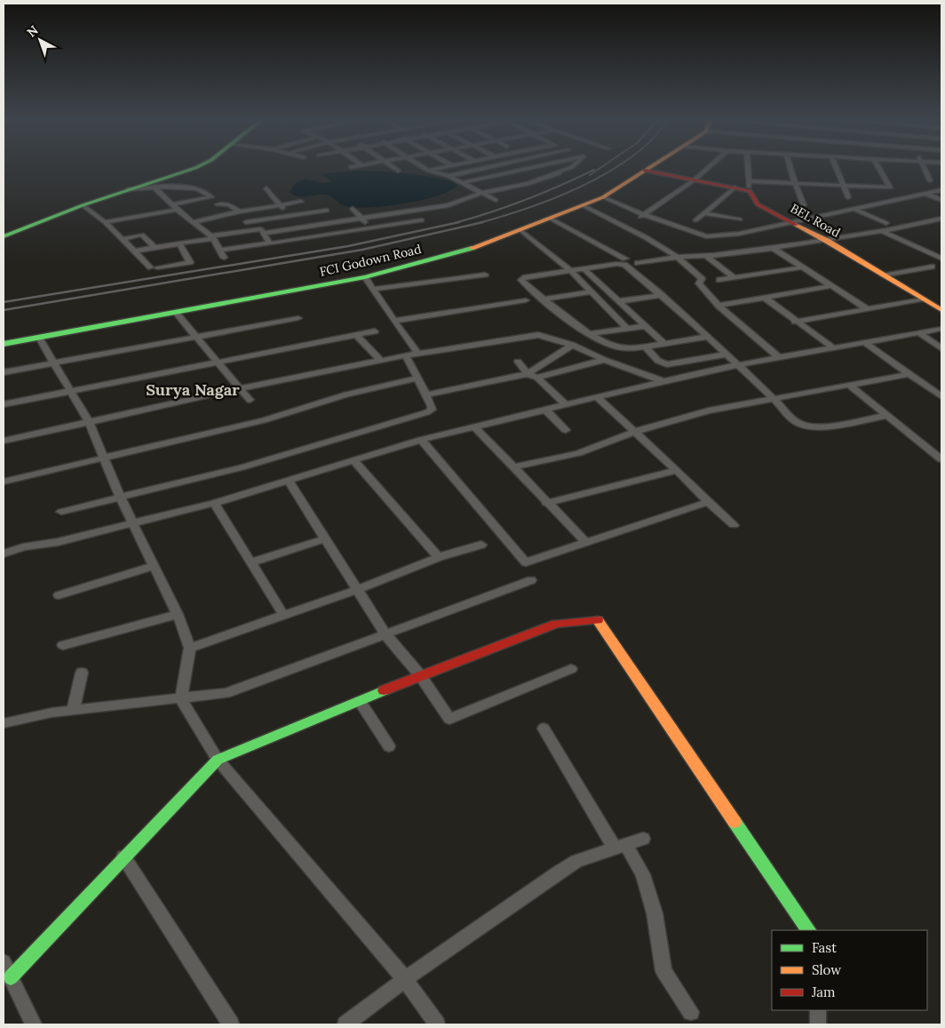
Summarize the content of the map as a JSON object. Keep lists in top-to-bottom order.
{
  "streets": {
    "street": ["BEL Road", "FCI Godown Road"]
  },
  "districts": ["Surya Nagar"],
  "legend": ["Fast", "Slow", "Jam"],
  "north": "top left"
}
